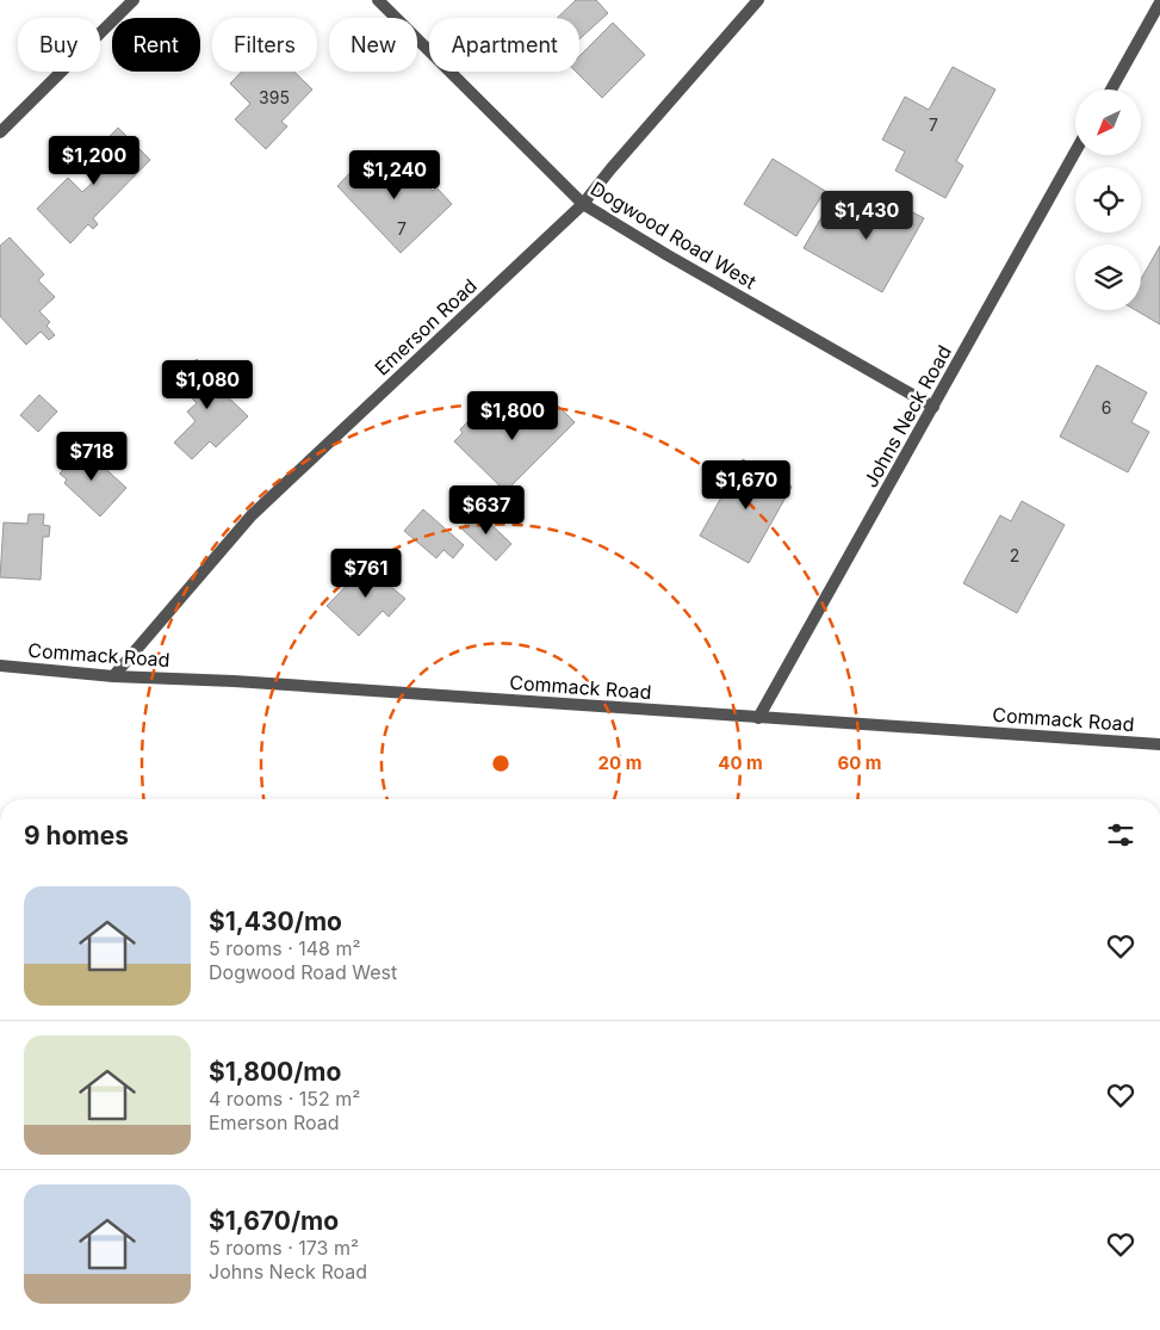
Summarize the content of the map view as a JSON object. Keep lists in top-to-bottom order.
{
  "streets": {
    "street": [
      "Dogwood Road West",
      "Emerson Road",
      "Johns Neck Road",
      "Commack Road"
    ]
  },
  "crossings": [
    ["Dogwood Road West", "Emerson Road"],
    ["Dogwood Road West", "Johns Neck Road"],
    ["Emerson Road", "Commack Road"],
    ["Johns Neck Road", "Commack Road"]
  ],
  "house_numbers": [
    "395",
    "7",
    "7",
    "6",
    "2"
  ],
  "north": "bottom left",
  "page": {
    "chip": [
      "Buy",
      "Rent",
      "Filters",
      "New",
      "Apartment"
    ],
    "price": [
      "$1,200",
      "$1,240",
      "$1,430",
      "$1,080",
      "$1,800",
      "$718",
      "$1,670",
      "$637",
      "$761"
    ],
    "heading": "9 homes",
    "list": [
      {
        "name": "$1,430/mo",
        "note": "5 rooms · 148 m² · Dogwood Road West"
      },
      {
        "name": "$1,800/mo",
        "note": "4 rooms · 152 m² · Emerson Road"
      },
      {
        "name": "$1,670/mo",
        "note": "5 rooms · 173 m² · Johns Neck Road"
      }
    ]
  },
  "rings": ["20 m", "40 m", "60 m"]
}
